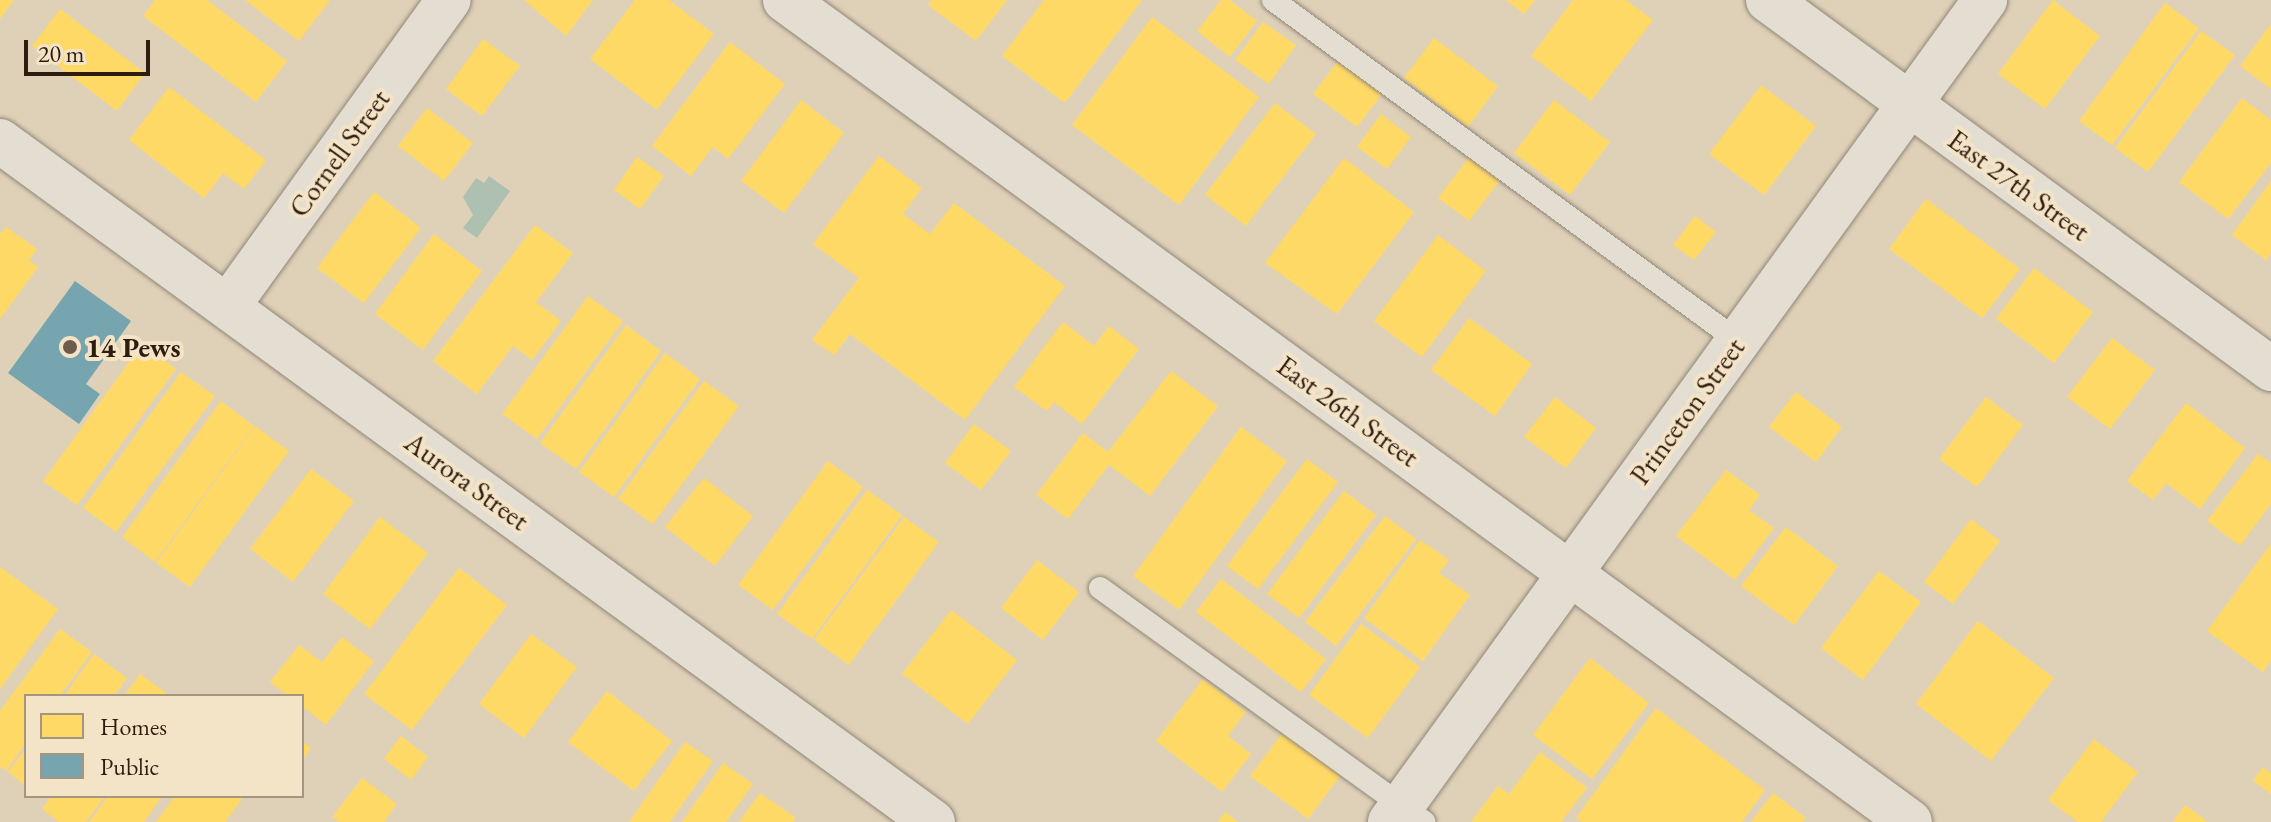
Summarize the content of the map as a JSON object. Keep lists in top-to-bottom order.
{
  "streets": {
    "street": [
      "Cornell Street",
      "East 27th Street",
      "East 26th Street",
      "Princeton Street",
      "Aurora Street"
    ]
  },
  "crossings": [
    ["Cornell Street", "Aurora Street"],
    ["East 27th Street", "Princeton Street"],
    ["East 26th Street", "Princeton Street"]
  ],
  "places": ["14 Pews"],
  "legend": ["Homes", "Public"],
  "scale_bar": "20 m"
}
